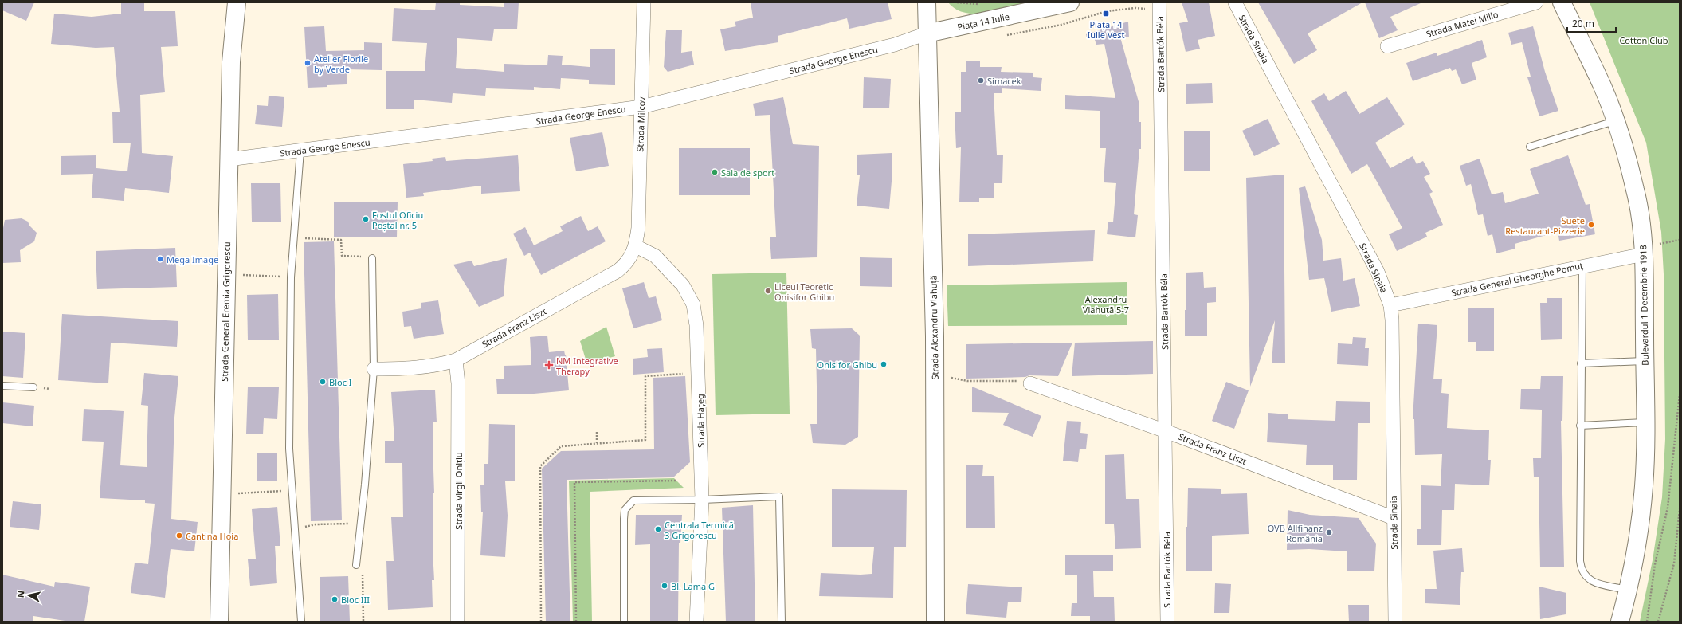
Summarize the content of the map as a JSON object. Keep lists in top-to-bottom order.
{
  "streets": {
    "main road": [
      "Piața 14 Iulie",
      "Bulevardul 1 Decembrie 1918",
      "Strada General Eremia Grigorescu",
      "Strada Alexandru Vlahuță"
    ],
    "street": [
      "Strada Matei Millo",
      "Strada Sinaia",
      "Strada Bartók Béla",
      "Strada George Enescu",
      "Strada Milcov",
      "Strada General Gheorghe Pomuț",
      "Strada Franz Liszt",
      "Strada Hațeg",
      "Strada Virgil Onițiu"
    ]
  },
  "crossings": [
    ["Piața 14 Iulie", "Strada George Enescu"],
    ["Piața 14 Iulie", "Strada Alexandru Vlahuță"],
    ["Strada Sinaia", "Strada General Gheorghe Pomuț"],
    ["Strada Sinaia", "Strada Franz Liszt"],
    ["Strada Bartók Béla", "Strada Franz Liszt"],
    ["Strada George Enescu", "Strada Milcov"],
    ["Strada George Enescu", "Strada General Eremia Grigorescu"],
    ["Strada George Enescu", "Strada Alexandru Vlahuță"],
    ["Strada Milcov", "Strada Franz Liszt"],
    ["Strada Milcov", "Strada Hațeg"],
    ["Strada General Gheorghe Pomuț", "Bulevardul 1 Decembrie 1918"],
    ["Strada Franz Liszt", "Strada Hațeg"],
    ["Strada Franz Liszt", "Strada Virgil Onițiu"]
  ],
  "parks": ["Cotton Club", "Alexandru Vlahuță 5-7"],
  "places": {
    "transit": ["Piața 14 Iulie Vest"],
    "other": [
      "Atelier Florile by Verde",
      "Simacek",
      "Sala de sport",
      "Fostul Oficiu Poștal nr. 5",
      "Suete Restaurant-Pizzerie",
      "Mega Image",
      "Liceul Teoretic Onisifor Ghibu",
      "Onisifor Ghibu",
      "Bloc I",
      "Centrala Termică 3 Grigorescu",
      "OVB Allfinanz România",
      "Cantina Hoia",
      "Bl. Lama G",
      "Bloc III"
    ],
    "health": ["NM Integrative Therapy"]
  },
  "scale_bar": "20 m",
  "north": "left"
}
